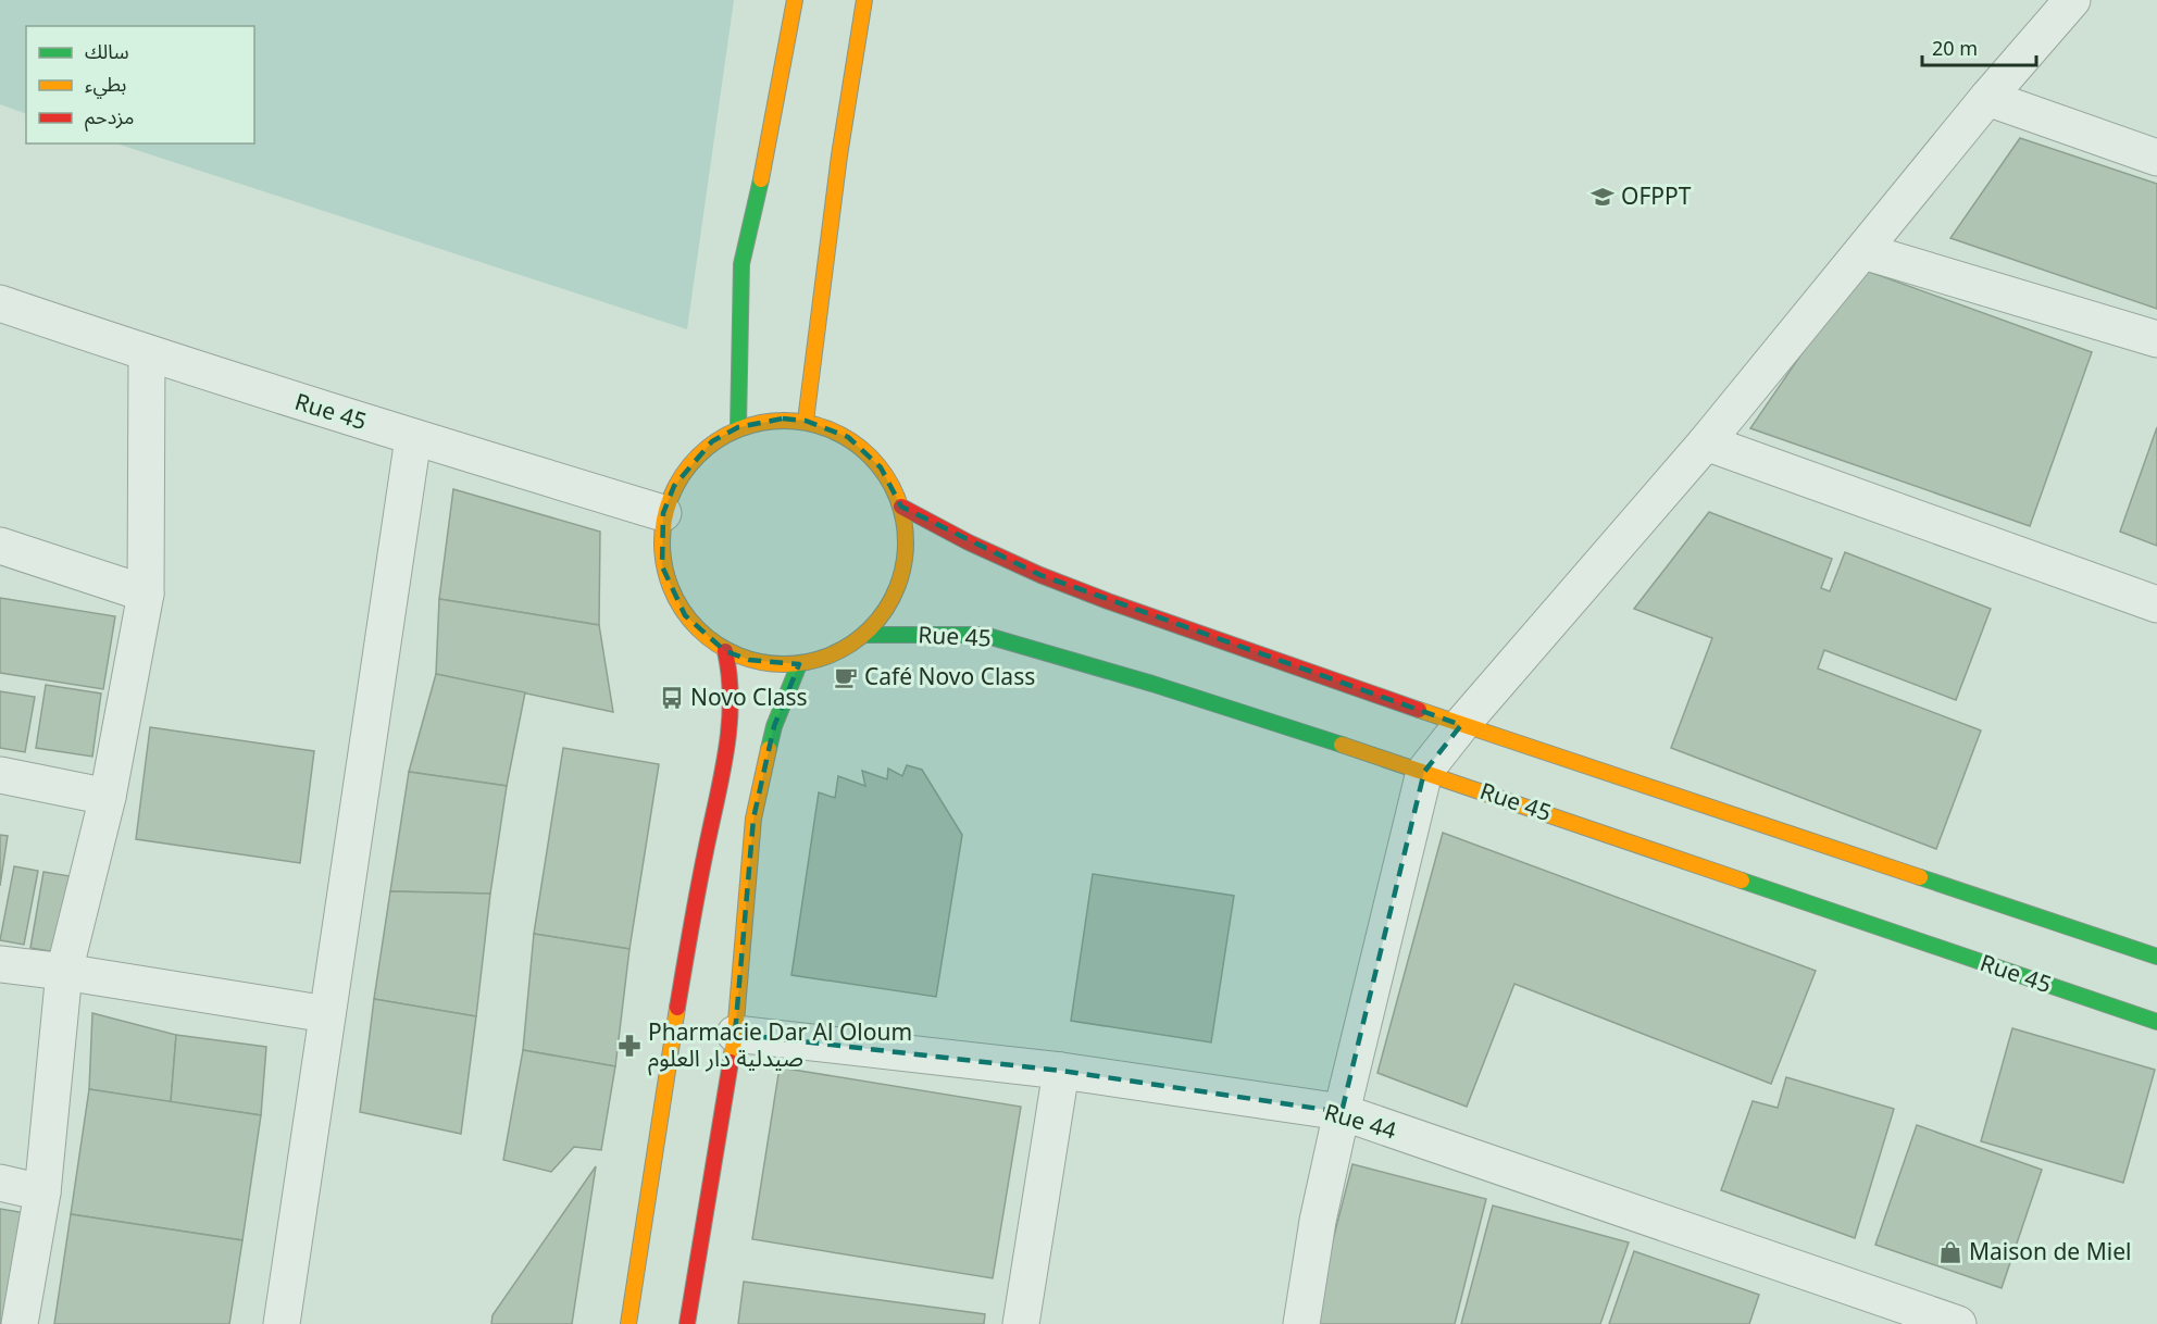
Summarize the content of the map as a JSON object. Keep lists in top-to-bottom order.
{
  "streets": {
    "street": ["Rue 45", "Rue 44"]
  },
  "places": {
    "school or university": ["OFPPT"],
    "cafe": ["Café Novo Class"],
    "bus stop": ["Novo Class"],
    "pharmacy": ["Pharmacie Dar Al Oloum صيدلية دار العلوم"],
    "shop": ["Maison de Miel"]
  },
  "legend": ["سالك", "بطيء", "مزدحم"],
  "scale_bar": "20 m"
}
